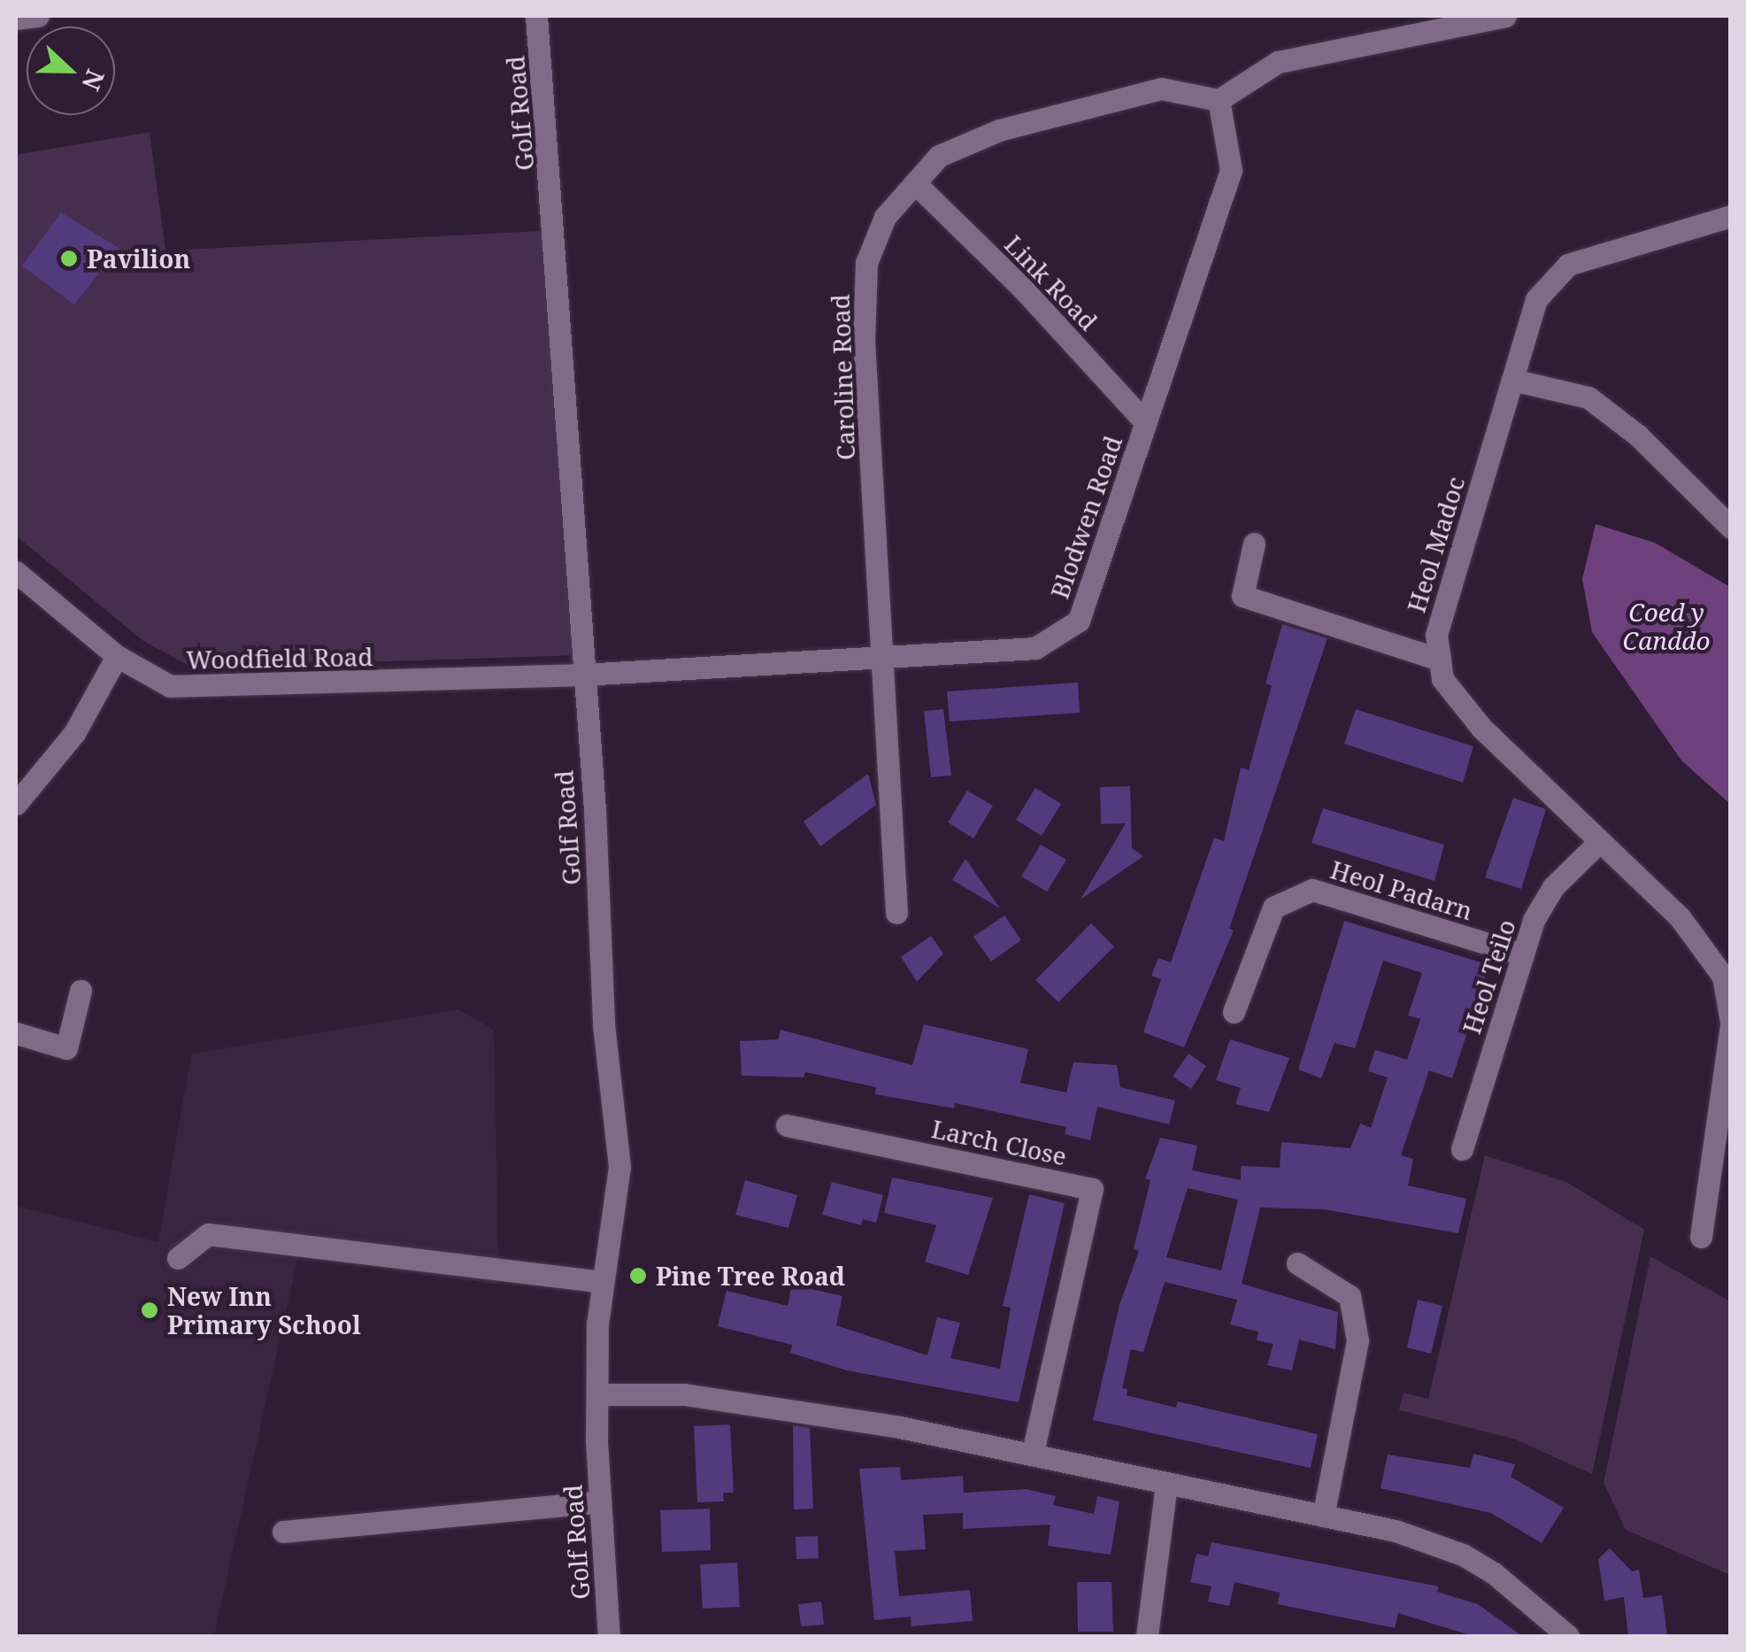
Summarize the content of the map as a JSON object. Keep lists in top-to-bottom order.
{
  "streets": {
    "street": [
      "Golf Road",
      "Link Road",
      "Caroline Road",
      "Blodwen Road",
      "Heol Madoc",
      "Woodfield Road",
      "Heol Padarn",
      "Heol Teilo",
      "Larch Close"
    ]
  },
  "crossings": [
    ["Golf Road", "Blodwen Road"],
    ["Golf Road", "Woodfield Road"],
    ["Link Road", "Caroline Road"],
    ["Link Road", "Blodwen Road"],
    ["Caroline Road", "Blodwen Road"],
    ["Blodwen Road", "Woodfield Road"],
    ["Heol Madoc", "Heol Teilo"],
    ["Heol Padarn", "Heol Teilo"]
  ],
  "parks": ["Coed y Canddo"],
  "places": ["Pavilion", "Pine Tree Road", "New Inn Primary School"],
  "north": "right"
}
